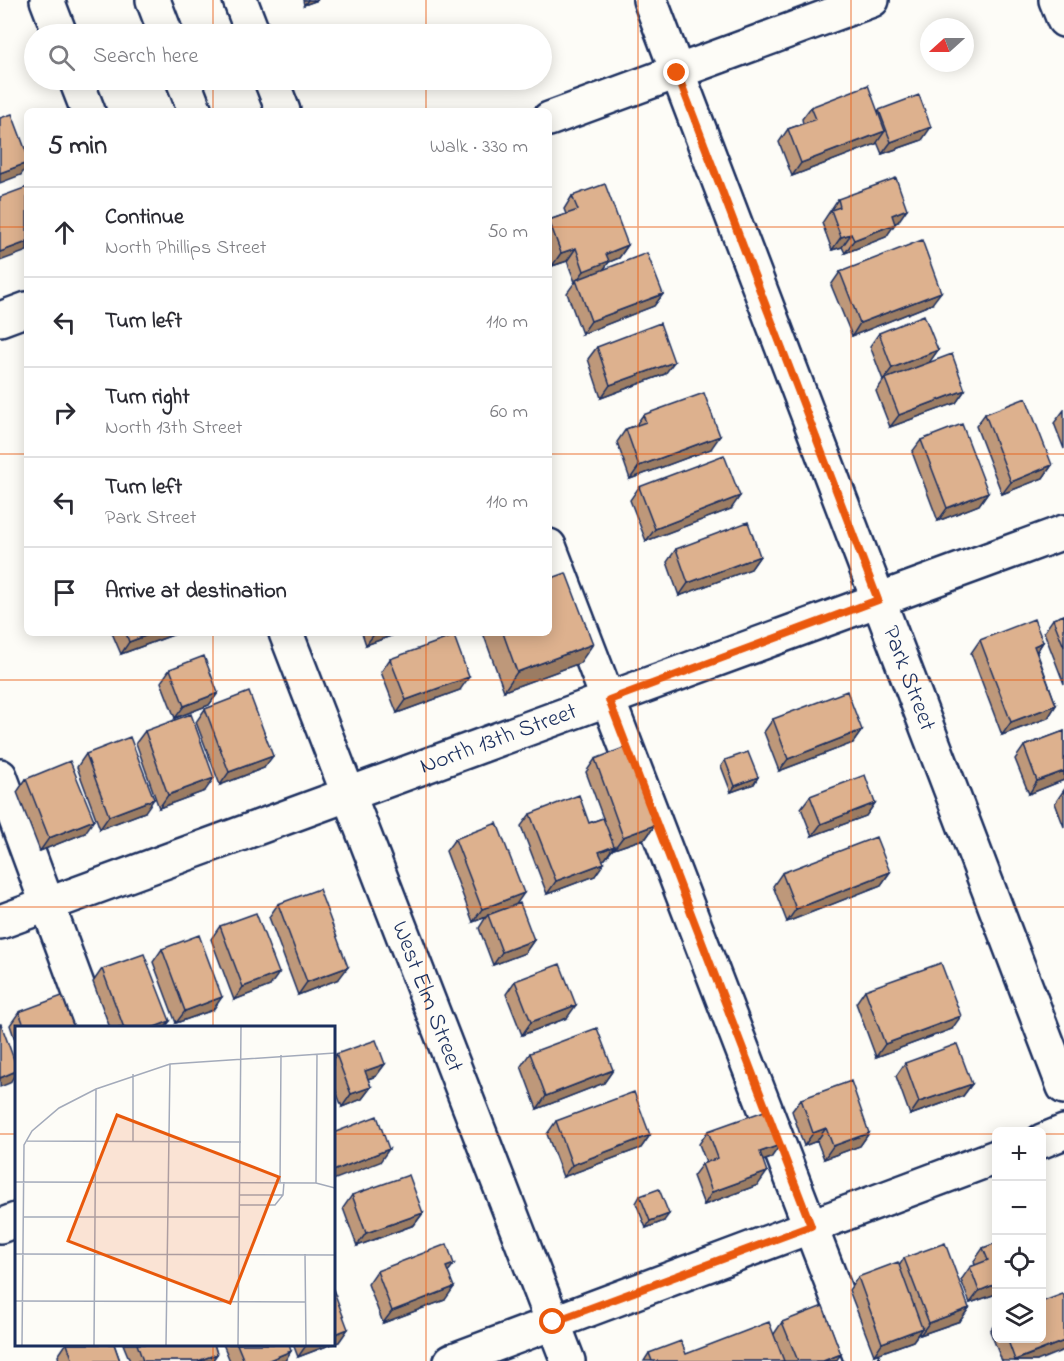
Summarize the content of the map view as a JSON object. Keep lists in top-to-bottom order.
{
  "streets": {
    "street": ["Park Street", "North 13th Street", "West Elm Street"]
  },
  "crossings": [
    ["Park Street", "North 13th Street"],
    ["North 13th Street", "West Elm Street"]
  ],
  "north": "left",
  "page": {
    "search": "Search here",
    "heading": ["5 min", "Walk · 330 m"],
    "list": [
      ["Continue", "North Phillips Street", "50 m"],
      ["Turn left", "110 m"],
      ["Turn right", "North 13th Street", "60 m"],
      ["Turn left", "Park Street", "110 m"],
      "Arrive at destination"
    ],
    "map_buttons": ["+", "−"]
  }
}
